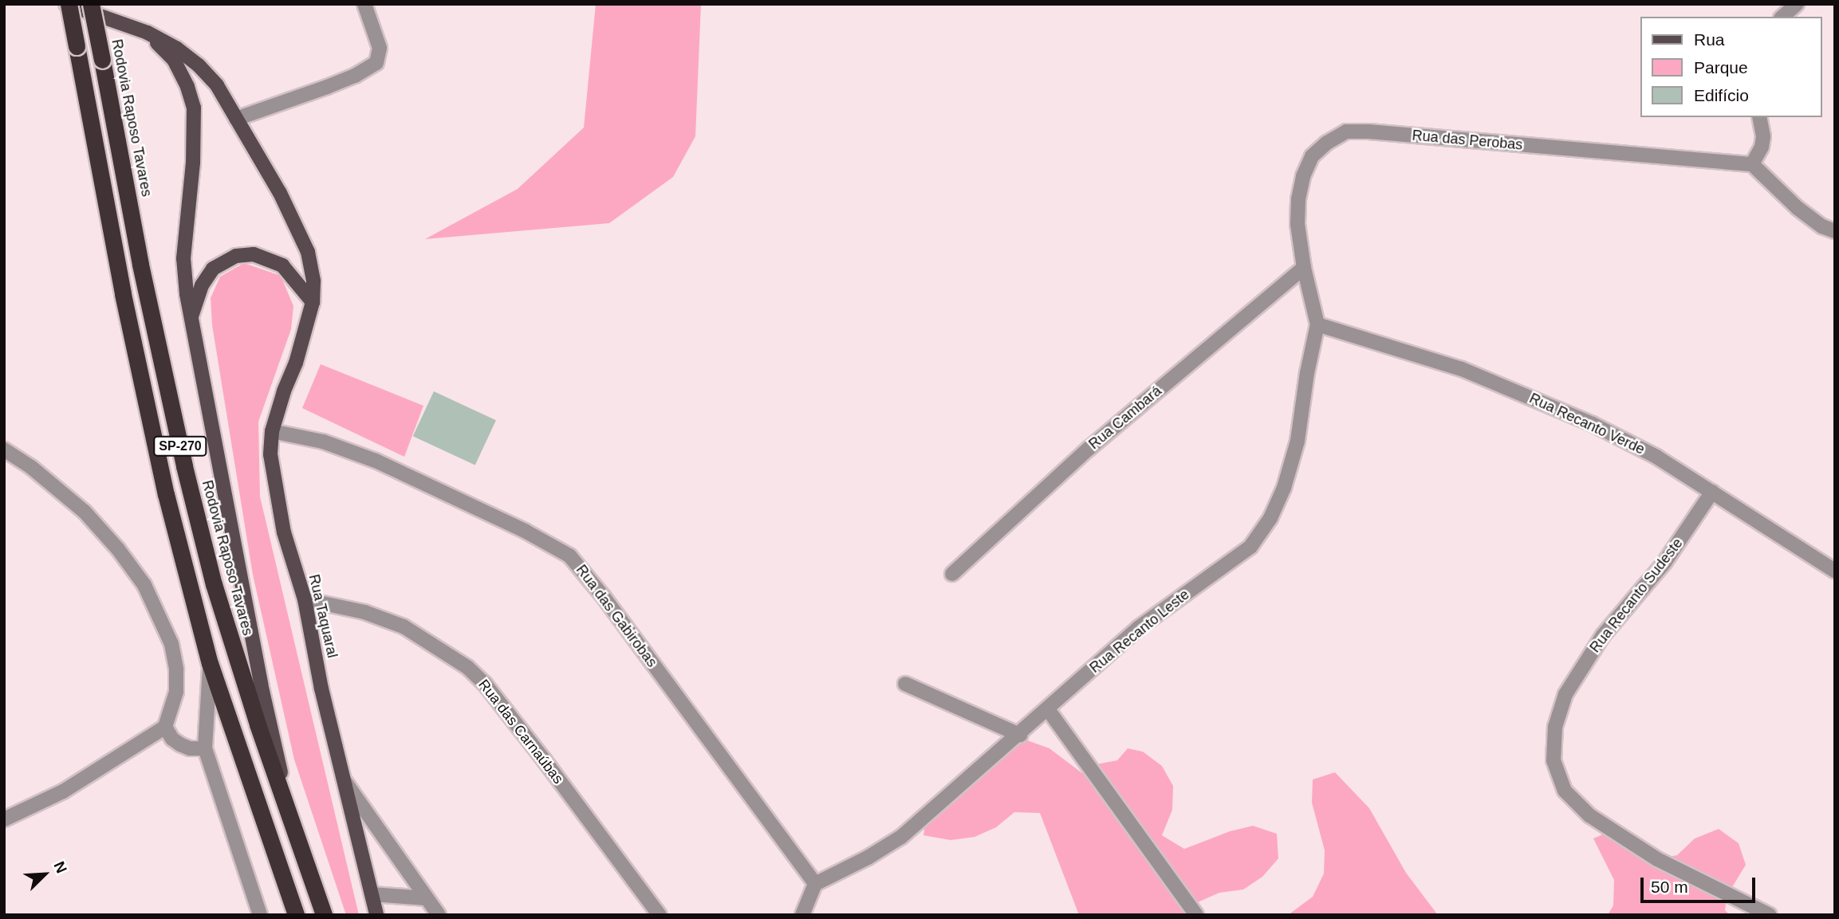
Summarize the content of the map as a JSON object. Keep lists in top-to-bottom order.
{
  "streets": {
    "highway": ["Rodovia Raposo Tavares", "SP-270"],
    "main road": ["Rua Taquaral"],
    "street": [
      "Rua das Perobas",
      "Rua Cambará",
      "Rua Recanto Verde",
      "Rua Recanto Sudeste",
      "Rua das Gabirobas",
      "Rua Recanto Leste",
      "Rua das Carnaúbas"
    ]
  },
  "crossings": [
    ["Rua das Perobas", "Rua Cambará"],
    ["Rua das Perobas", "Rua Recanto Verde"],
    ["Rua das Perobas", "Rua Recanto Leste"],
    ["Rua Recanto Verde", "Rua Recanto Sudeste"],
    ["Rua Recanto Verde", "Rua Recanto Leste"],
    ["SP-270", "Rua Taquaral"],
    ["Rua Taquaral", "Rua das Gabirobas"],
    ["Rua Taquaral", "Rua das Carnaúbas"],
    ["Rua das Gabirobas", "Rua Recanto Leste"]
  ],
  "legend": ["Rua", "Parque", "Edifício"],
  "scale_bar": "50 m",
  "north": "top right"
}
